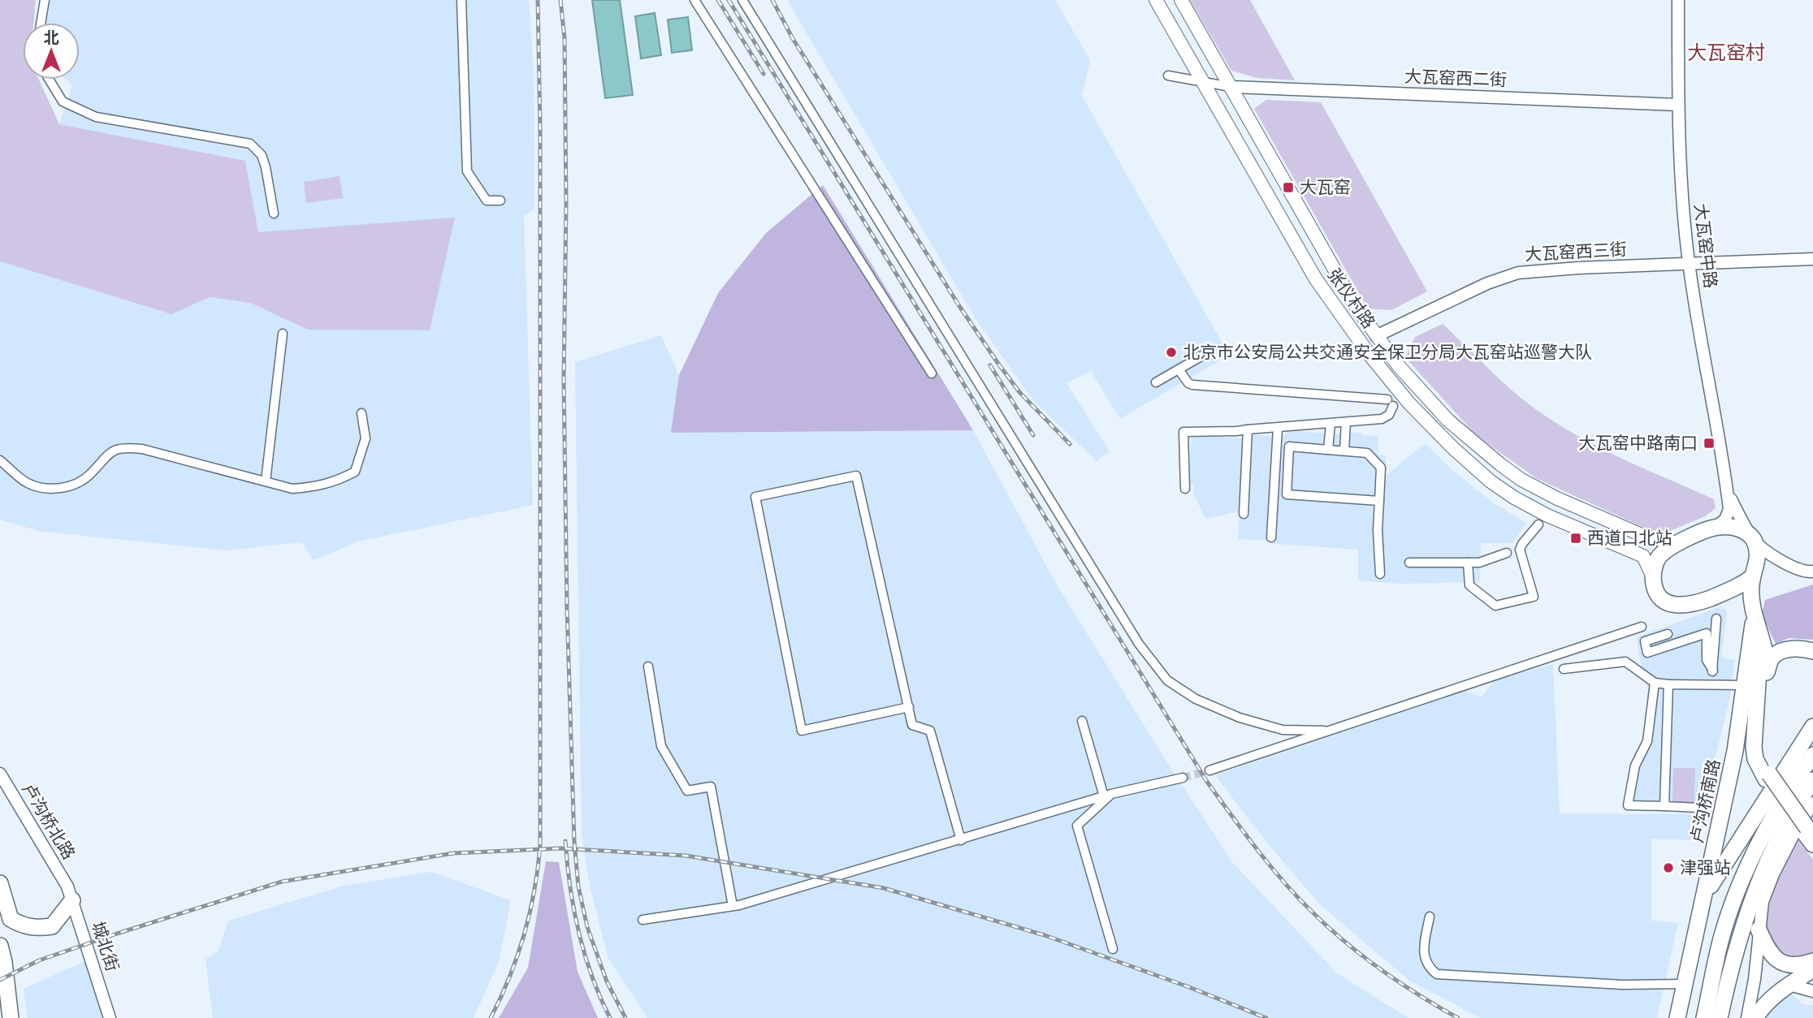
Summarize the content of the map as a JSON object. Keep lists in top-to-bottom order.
{
  "streets": {
    "highway": ["卢沟桥南路"],
    "main road": ["张仪村路"],
    "street": [
      "大瓦窑西二街",
      "大瓦窑中路",
      "大瓦窑西三街",
      "卢沟桥北路",
      "城北街"
    ]
  },
  "crossings": [
    ["大瓦窑西二街", "大瓦窑中路"],
    ["大瓦窑西二街", "张仪村路"],
    ["大瓦窑中路", "大瓦窑西三街"],
    ["大瓦窑中路", "张仪村路"],
    ["大瓦窑西三街", "张仪村路"],
    ["卢沟桥北路", "城北街"]
  ],
  "districts": ["大瓦窑村"],
  "places": {
    "transit": ["大瓦窑", "大瓦窑中路南口", "西道口北站"],
    "other": ["北京市公安局公共交通安全保卫分局大瓦窑站巡警大队", "津强站"]
  },
  "north": "top"
}
